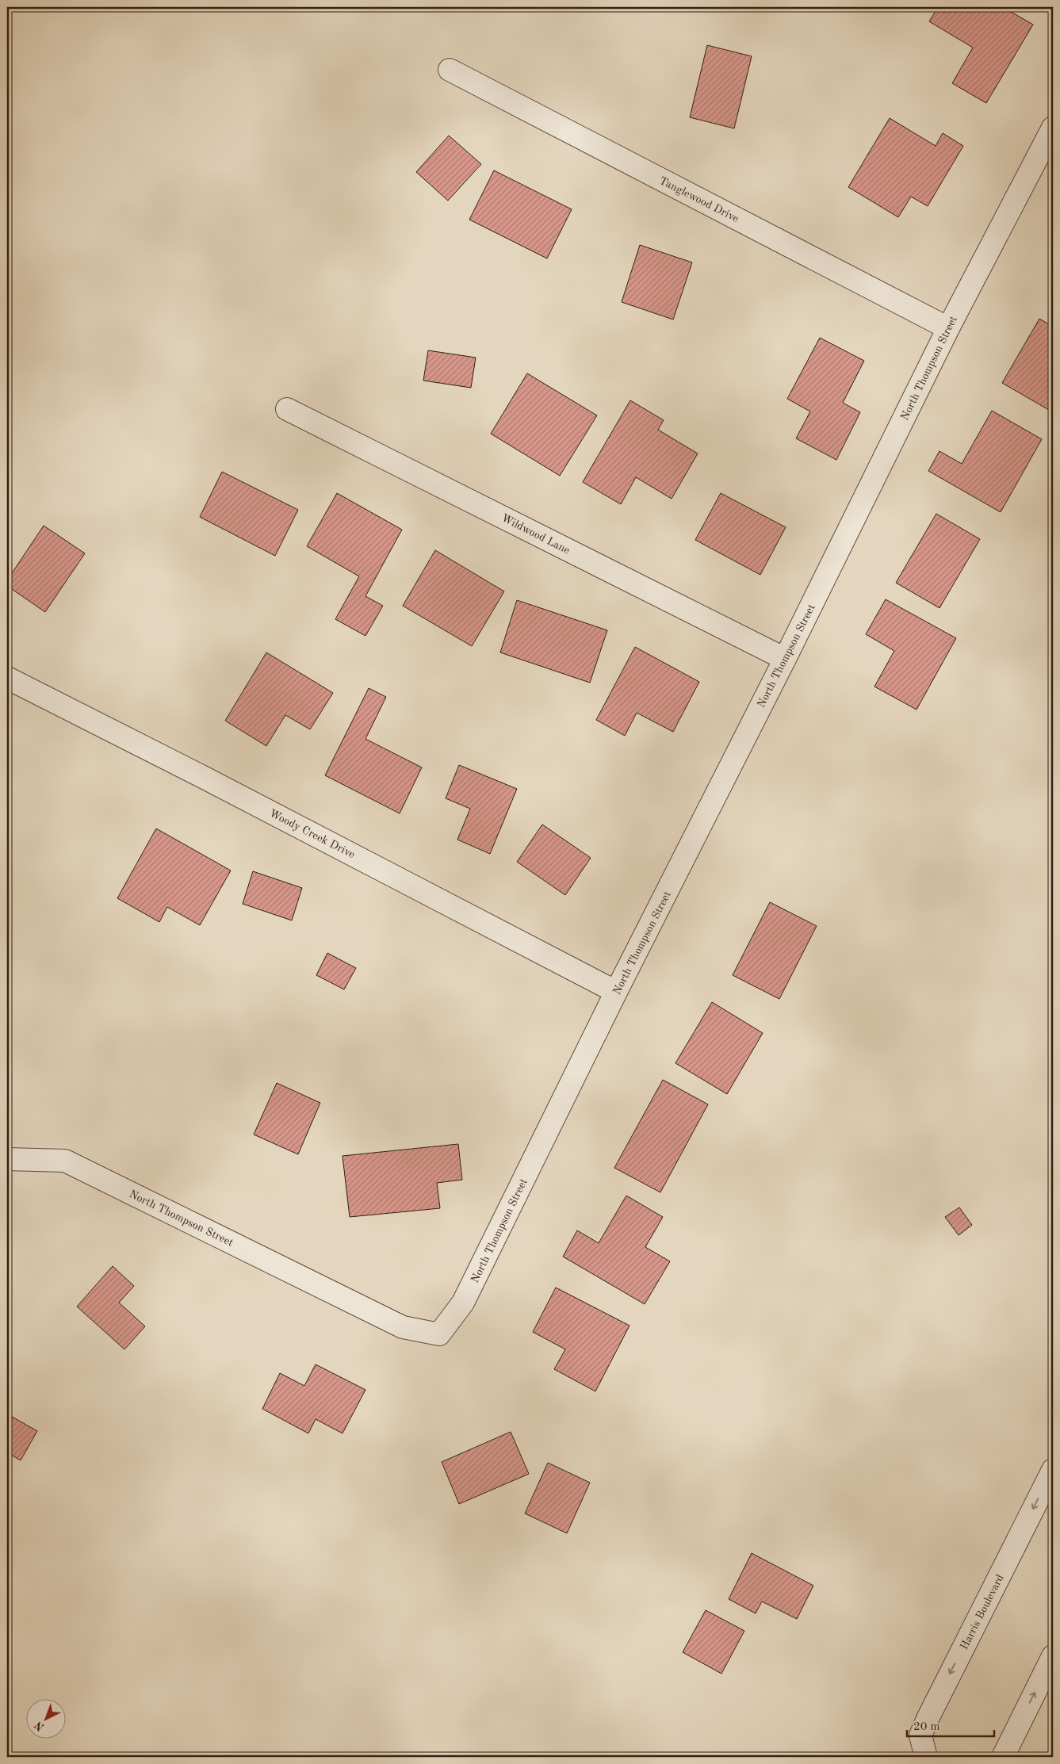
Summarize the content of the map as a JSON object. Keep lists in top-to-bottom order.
{
  "streets": {
    "street": [
      "Tanglewood Drive",
      "North Thompson Street",
      "Wildwood Lane",
      "Woody Creek Drive",
      "Harris Boulevard"
    ]
  },
  "crossings": [
    ["Tanglewood Drive", "North Thompson Street"],
    ["North Thompson Street", "Wildwood Lane"],
    ["North Thompson Street", "Woody Creek Drive"]
  ],
  "one_way": ["Harris Boulevard"],
  "scale_bar": "20 m",
  "north": "bottom left"
}
